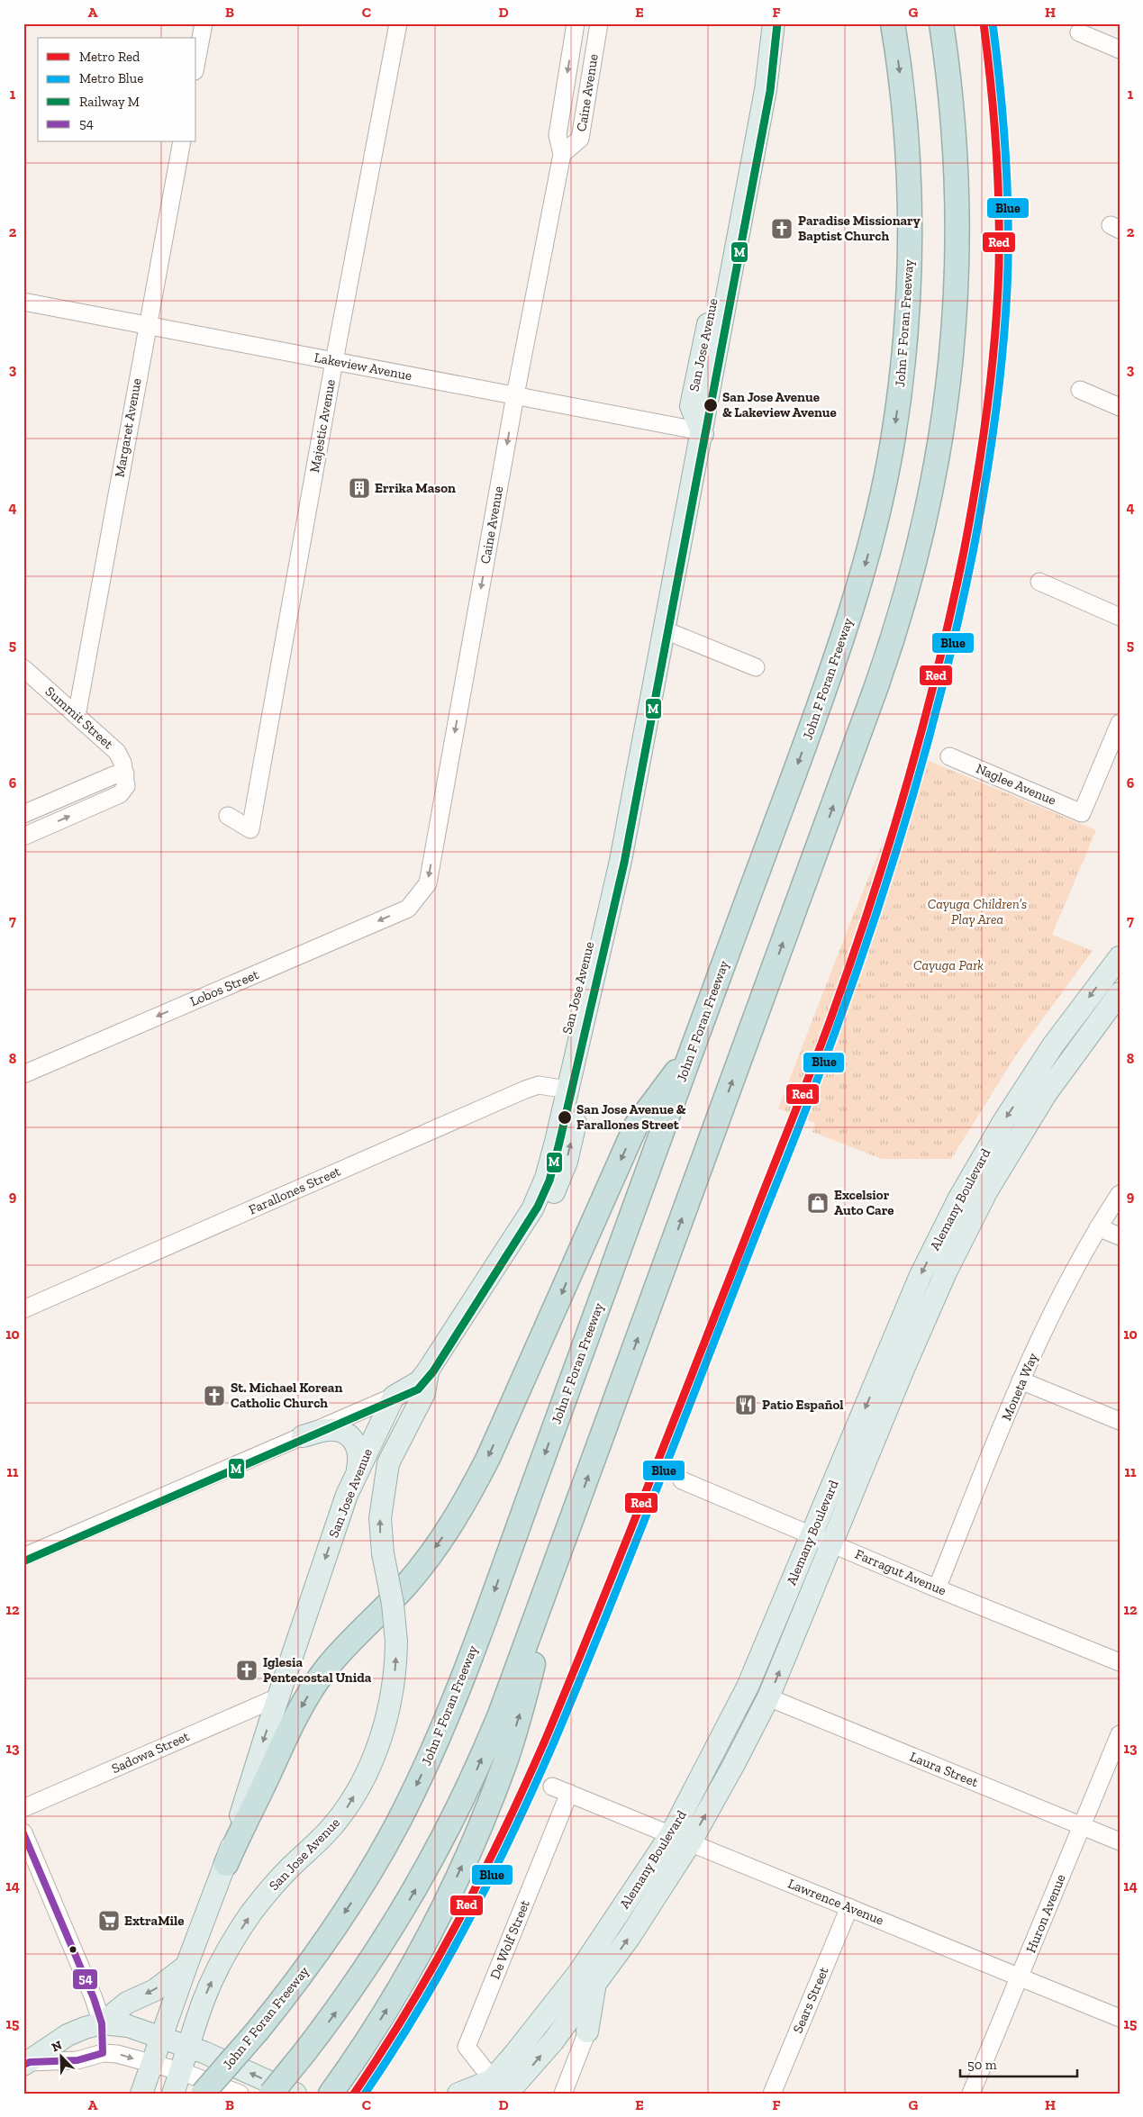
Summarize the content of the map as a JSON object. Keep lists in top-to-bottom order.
{
  "streets": {
    "highway": ["John F Foran Freeway"],
    "main road": ["San Jose Avenue", "Alemany Boulevard"],
    "street": [
      "Caine Avenue",
      "Lakeview Avenue",
      "Majestic Avenue",
      "Margaret Avenue",
      "Summit Street",
      "Naglee Avenue",
      "Lobos Street",
      "Farallones Street",
      "Moneta Way",
      "Farragut Avenue",
      "Sadowa Street",
      "Laura Street",
      "Lawrence Avenue",
      "Huron Avenue",
      "De Wolf Street",
      "Sears Street"
    ]
  },
  "crossings": [
    ["Caine Avenue", "Lakeview Avenue"],
    ["Caine Avenue", "Lobos Street"],
    ["San Jose Avenue", "Lakeview Avenue"],
    ["San Jose Avenue", "Farallones Street"],
    ["San Jose Avenue", "Sadowa Street"],
    ["Lakeview Avenue", "Majestic Avenue"],
    ["Lakeview Avenue", "Margaret Avenue"],
    ["Margaret Avenue", "Summit Street"],
    ["Alemany Boulevard", "Farragut Avenue"],
    ["Alemany Boulevard", "Laura Street"],
    ["Alemany Boulevard", "Lawrence Avenue"],
    ["Alemany Boulevard", "De Wolf Street"],
    ["Moneta Way", "Farragut Avenue"],
    ["Laura Street", "Huron Avenue"],
    ["Lawrence Avenue", "Huron Avenue"],
    ["Lawrence Avenue", "De Wolf Street"],
    ["Lawrence Avenue", "Sears Street"]
  ],
  "one_way": ["Caine Avenue", "Lobos Street"],
  "parks": ["Cayuga Children’s Play Area", "Cayuga Park"],
  "places": {
    "church": ["Paradise Missionary Baptist Church", "St. Michael Korean Catholic Church", "Iglesia Pentecostal Unida"],
    "other": ["San Jose Avenue & Lakeview Avenue", "San Jose Avenue & Farallones Street"],
    "building": ["Errika Mason"],
    "shop": ["Excelsior Auto Care"],
    "restaurant": ["Patio Español"],
    "supermarket": ["ExtraMile"]
  },
  "lines": [
    "metro line Red",
    "metro line Blue",
    "rail line M",
    "transit line 54"
  ],
  "legend": [
    "Metro Red",
    "Metro Blue",
    "Railway M",
    "54"
  ],
  "scale_bar": "50 m",
  "north": "top left",
  "grid": {
    "columns": [
      "A",
      "B",
      "C",
      "D",
      "E",
      "F",
      "G",
      "H"
    ],
    "rows": [
      "1",
      "2",
      "3",
      "4",
      "5",
      "6",
      "7",
      "8",
      "9",
      "10",
      "11",
      "12",
      "13",
      "14",
      "15"
    ]
  }
}
